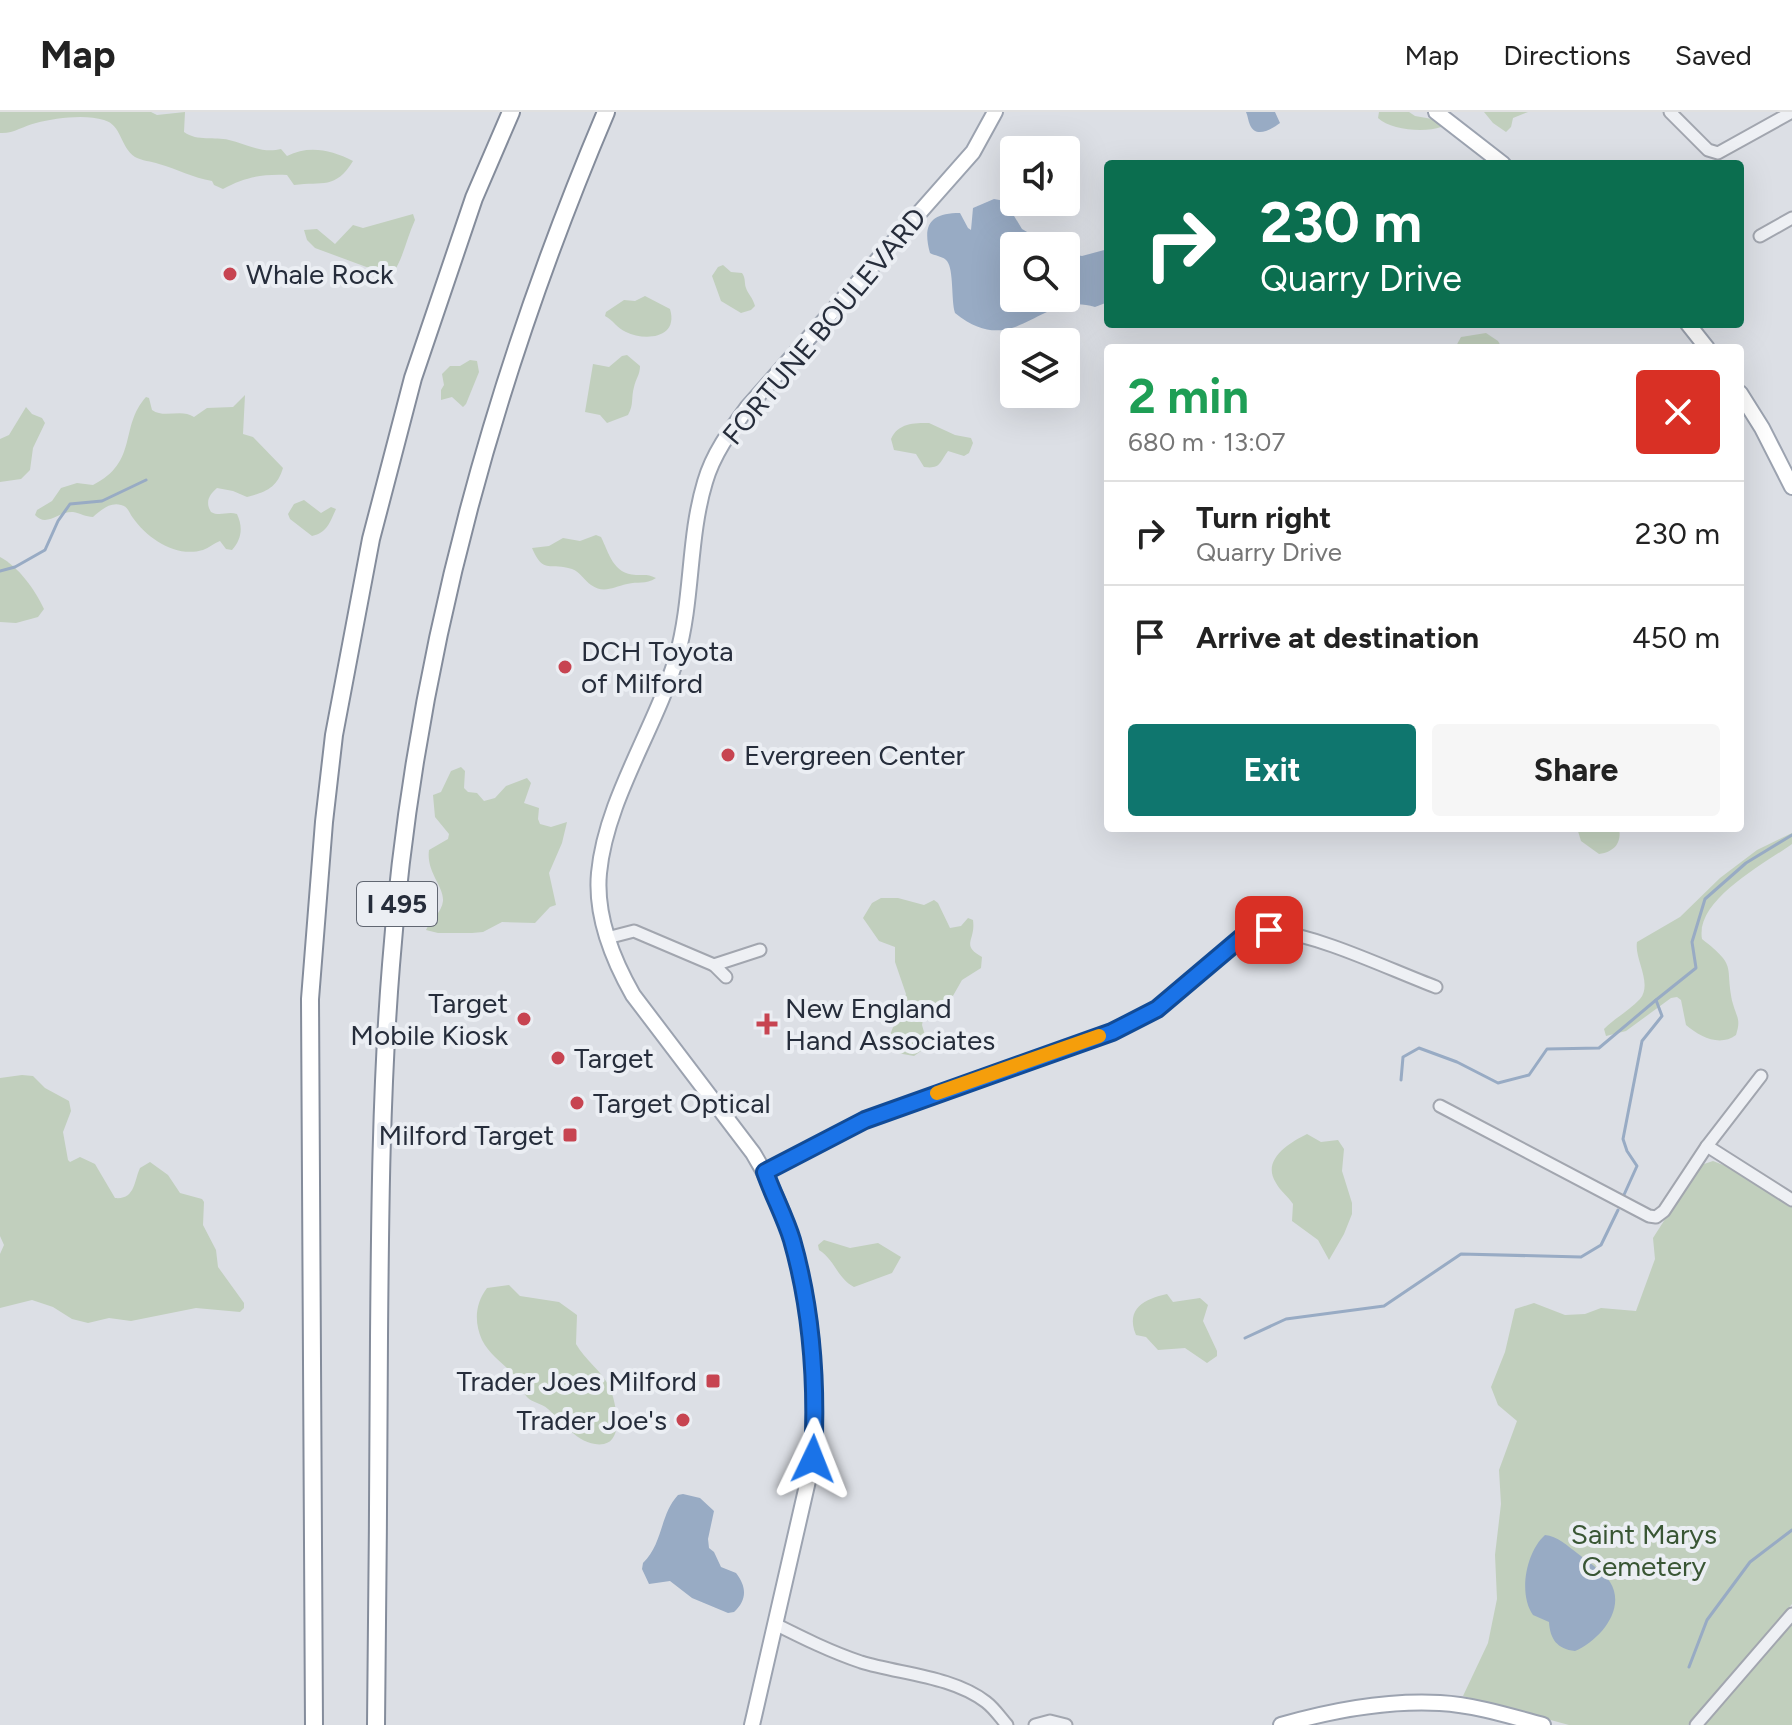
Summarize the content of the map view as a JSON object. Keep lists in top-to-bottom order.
{
  "streets": {
    "highway": ["I 495"],
    "main road": ["FORTUNE BOULEVARD"]
  },
  "parks": ["Saint Marys Cemetery"],
  "places": {
    "other": [
      "Whale Rock",
      "DCH Toyota of Milford",
      "Evergreen Center",
      "Target Mobile Kiosk",
      "Target",
      "Target Optical",
      "Trader Joe's"
    ],
    "health": ["New England Hand Associates"],
    "transit": ["Milford Target", "Trader Joes Milford"]
  },
  "page": {
    "header": "Map",
    "nav": ["Map", "Directions", "Saved"],
    "turn": ["230 m", "Quarry Drive"],
    "heading": ["2 min", "680 m · 13:07"],
    "list": [
      {
        "name": "Turn right",
        "note": "Quarry Drive",
        "value": "230 m"
      },
      {
        "name": "Arrive at destination",
        "value": "450 m"
      }
    ],
    "buttons": ["Exit", "Share"]
  }
}
